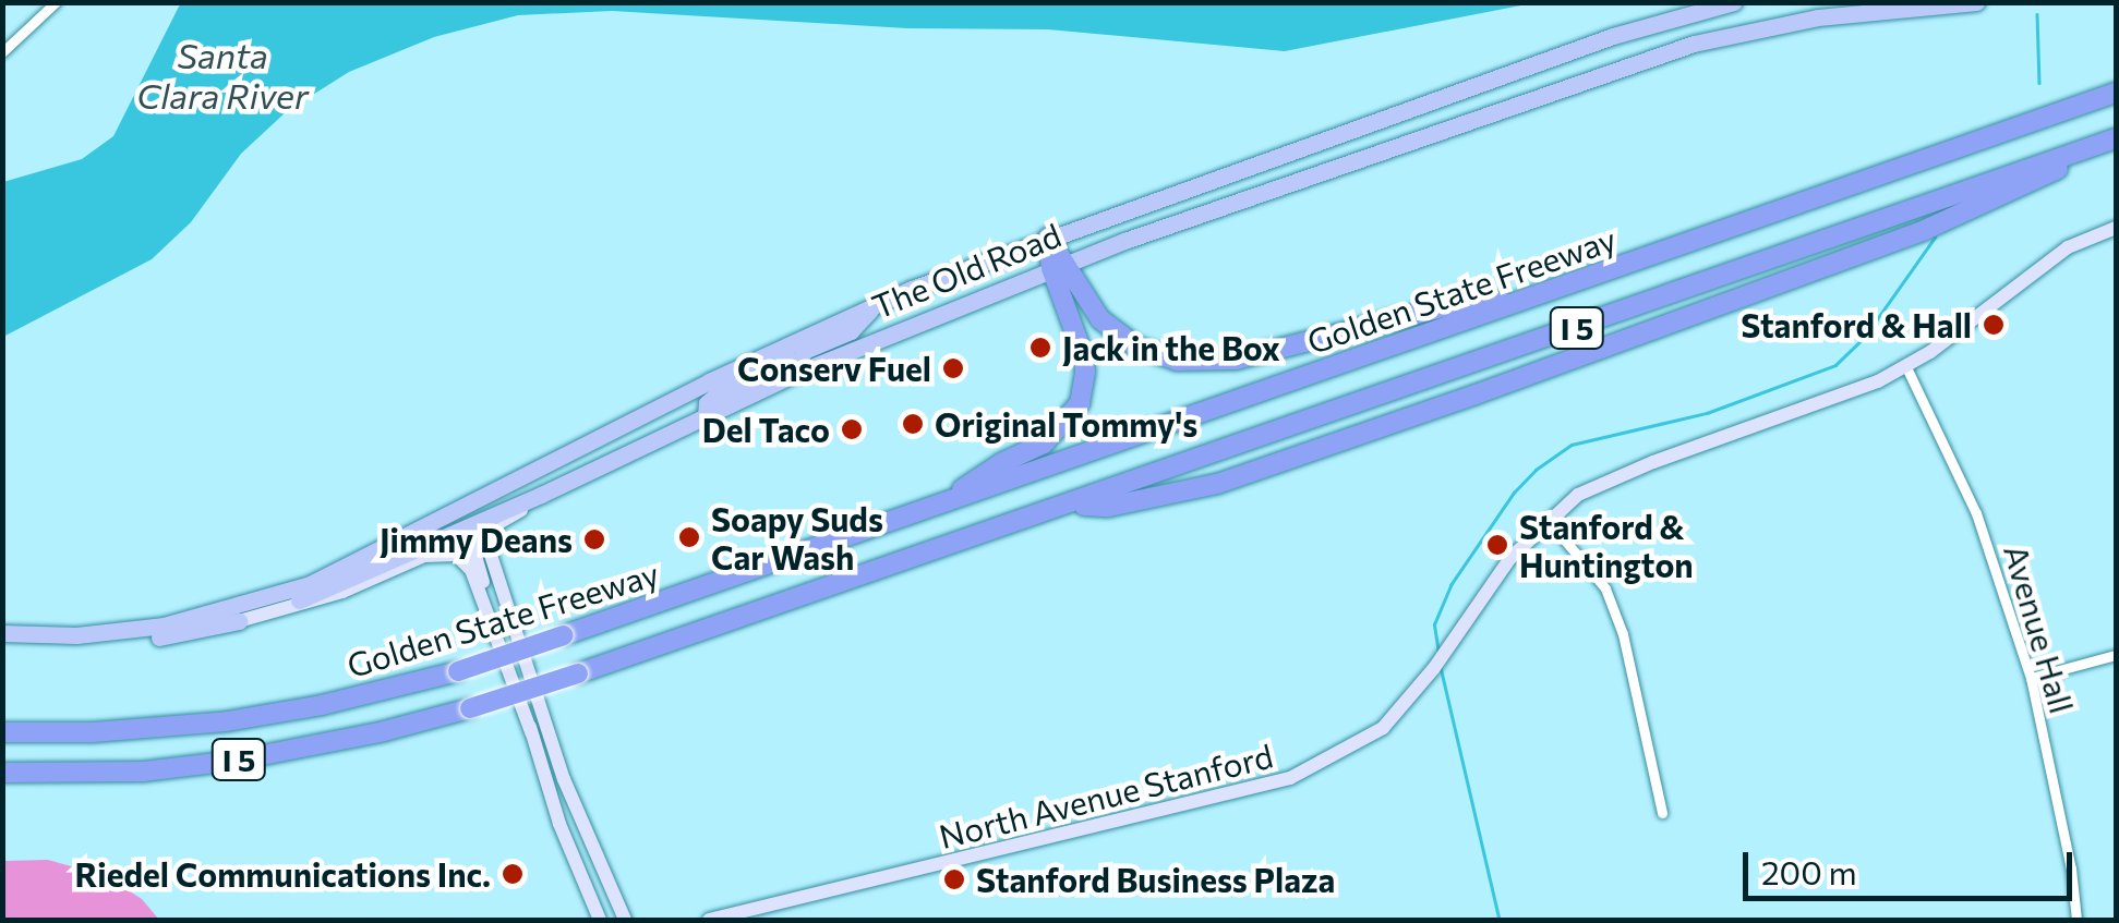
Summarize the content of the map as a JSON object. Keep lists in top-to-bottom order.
{
  "streets": {
    "highway": ["Golden State Freeway", "I 5"],
    "main road": ["The Old Road", "North Avenue Stanford"],
    "street": ["Avenue Hall"]
  },
  "crossings": [
    ["Avenue Hall", "North Avenue Stanford"]
  ],
  "water": ["Santa Clara River"],
  "places": [
    "Stanford & Hall",
    "Jack in the Box",
    "Conserv Fuel",
    "Original Tommy's",
    "Del Taco",
    "Soapy Suds Car Wash",
    "Jimmy Deans",
    "Stanford & Huntington",
    "Riedel Communications Inc.",
    "Stanford Business Plaza"
  ],
  "scale_bar": "200 m"
}
